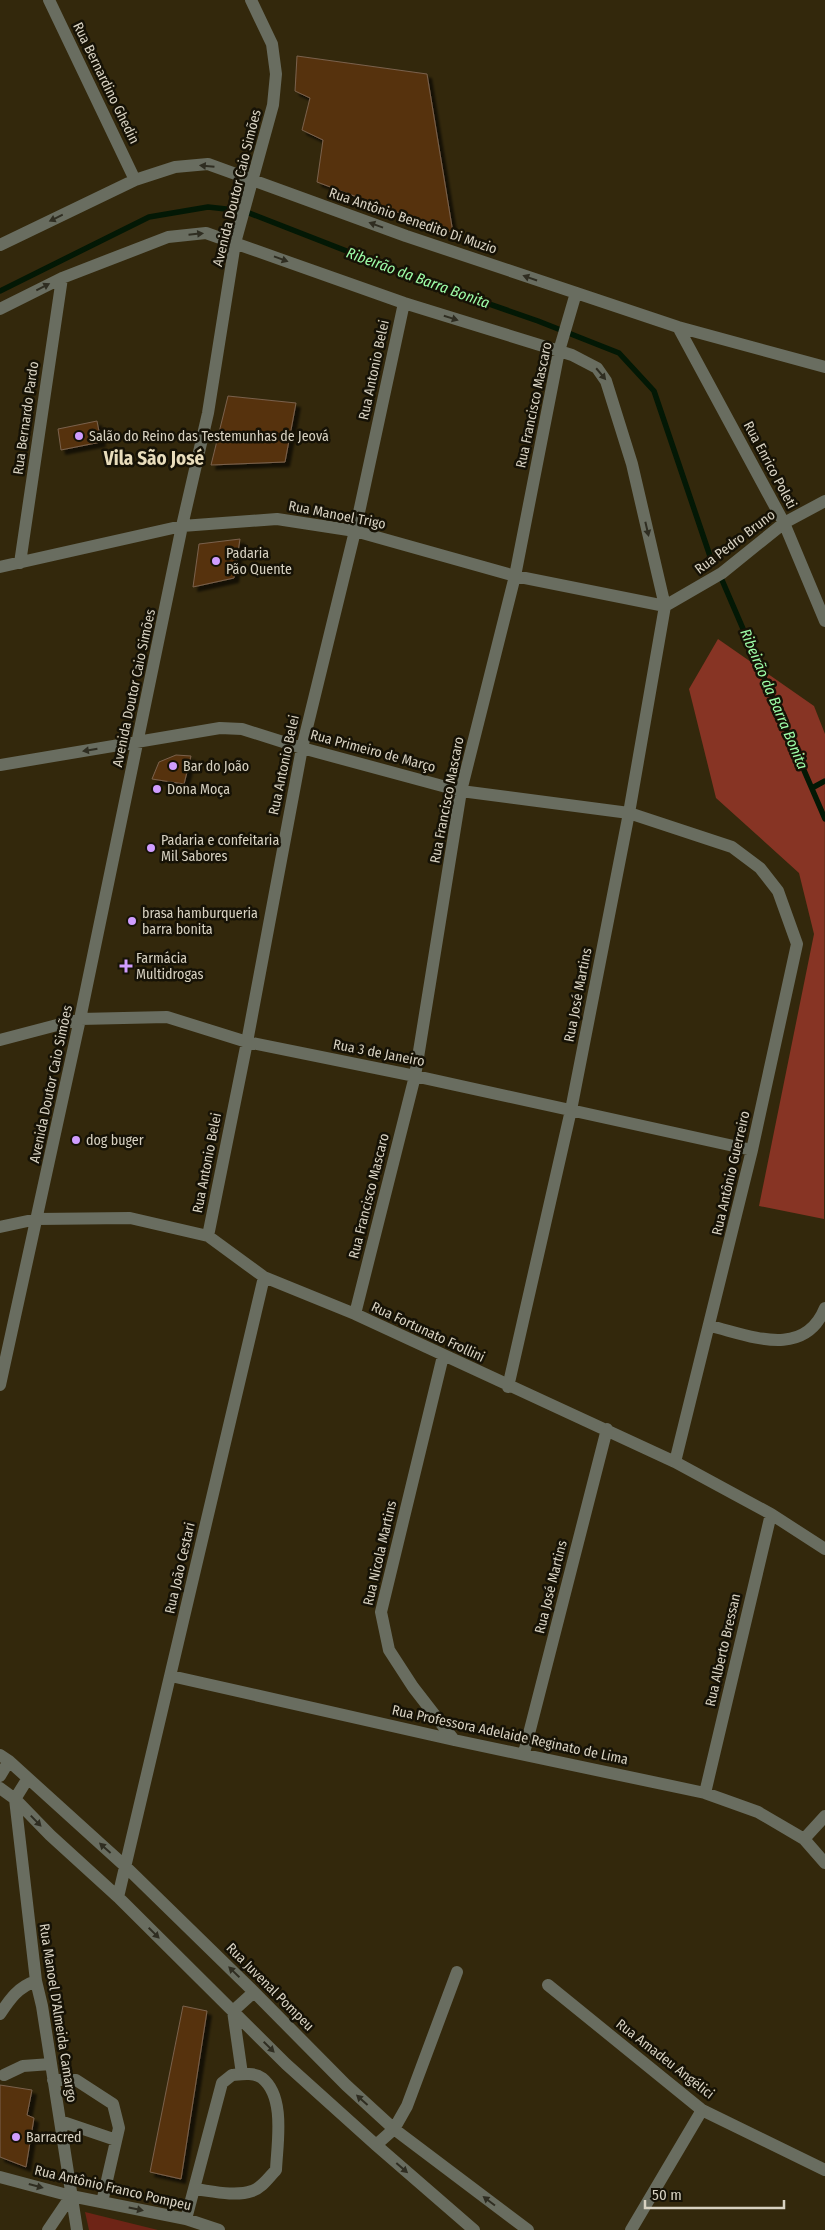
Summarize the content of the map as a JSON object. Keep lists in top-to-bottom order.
{
  "streets": {
    "street": [
      "Rua Bernardino Ghedin",
      "Avenida Doutor Caio Simões",
      "Rua Antônio Benedito Di Muzio",
      "Rua Antonio Belei",
      "Rua Francisco Mascaro",
      "Rua Bernardo Pardo",
      "Rua Enrico Poleti",
      "Rua Manoel Trigo",
      "Rua Pedro Bruno",
      "Rua Primeiro de Março",
      "Rua José Martins",
      "Rua 3 de Janeiro",
      "Rua Antônio Guerreiro",
      "Rua Fortunato Frollini",
      "Rua Nicola Martins",
      "Rua João Cestari",
      "Rua Alberto Bressan",
      "Rua Professora Adelaide Reginato de Lima",
      "Rua Juvenal Pompeu",
      "Rua Manoel D'Almeida Camargo",
      "Rua Amadeu Angélici",
      "Rua Antônio Franco Pompeu"
    ]
  },
  "crossings": [
    ["Rua Bernardino Ghedin", "Rua Antônio Benedito Di Muzio"],
    ["Avenida Doutor Caio Simões", "Rua Antônio Benedito Di Muzio"],
    ["Avenida Doutor Caio Simões", "Rua Manoel Trigo"],
    ["Avenida Doutor Caio Simões", "Rua Primeiro de Março"],
    ["Avenida Doutor Caio Simões", "Rua 3 de Janeiro"],
    ["Avenida Doutor Caio Simões", "Rua Fortunato Frollini"],
    ["Rua Antônio Benedito Di Muzio", "Rua Francisco Mascaro"],
    ["Rua Antônio Benedito Di Muzio", "Rua Enrico Poleti"],
    ["Rua Antonio Belei", "Rua Manoel Trigo"],
    ["Rua Antonio Belei", "Rua Primeiro de Março"],
    ["Rua Antonio Belei", "Rua 3 de Janeiro"],
    ["Rua Antonio Belei", "Rua Fortunato Frollini"],
    ["Rua Francisco Mascaro", "Rua Manoel Trigo"],
    ["Rua Francisco Mascaro", "Rua Primeiro de Março"],
    ["Rua Francisco Mascaro", "Rua 3 de Janeiro"],
    ["Rua Francisco Mascaro", "Rua Fortunato Frollini"],
    ["Rua Bernardo Pardo", "Rua Manoel Trigo"],
    ["Rua Enrico Poleti", "Rua Pedro Bruno"],
    ["Rua Manoel Trigo", "Rua Pedro Bruno"],
    ["Rua Manoel Trigo", "Rua José Martins"],
    ["Rua Pedro Bruno", "Rua José Martins"],
    ["Rua Primeiro de Março", "Rua José Martins"],
    ["Rua Primeiro de Março", "Rua Antônio Guerreiro"],
    ["Rua José Martins", "Rua 3 de Janeiro"],
    ["Rua José Martins", "Rua Fortunato Frollini"],
    ["Rua José Martins", "Rua Professora Adelaide Reginato de Lima"],
    ["Rua 3 de Janeiro", "Rua Antônio Guerreiro"],
    ["Rua Antônio Guerreiro", "Rua Fortunato Frollini"],
    ["Rua Fortunato Frollini", "Rua Nicola Martins"],
    ["Rua Fortunato Frollini", "Rua João Cestari"],
    ["Rua Fortunato Frollini", "Rua Alberto Bressan"],
    ["Rua Nicola Martins", "Rua Professora Adelaide Reginato de Lima"],
    ["Rua João Cestari", "Rua Professora Adelaide Reginato de Lima"],
    ["Rua João Cestari", "Rua Juvenal Pompeu"],
    ["Rua Alberto Bressan", "Rua Professora Adelaide Reginato de Lima"],
    ["Rua Manoel D'Almeida Camargo", "Rua Antônio Franco Pompeu"]
  ],
  "one_way": ["Rua Antônio Franco Pompeu"],
  "districts": ["Vila São José"],
  "water": ["Ribeirão da Barra Bonita"],
  "places": {
    "other": [
      "Salão do Reino das Testemunhas de Jeová",
      "Padaria Pão Quente",
      "Bar do João",
      "Dona Moça",
      "Padaria e confeitaria Mil Sabores",
      "brasa hamburqueria barra bonita",
      "dog buger",
      "Barracred"
    ],
    "health": ["Farmácia Multidrogas"]
  },
  "scale_bar": "50 m"
}
